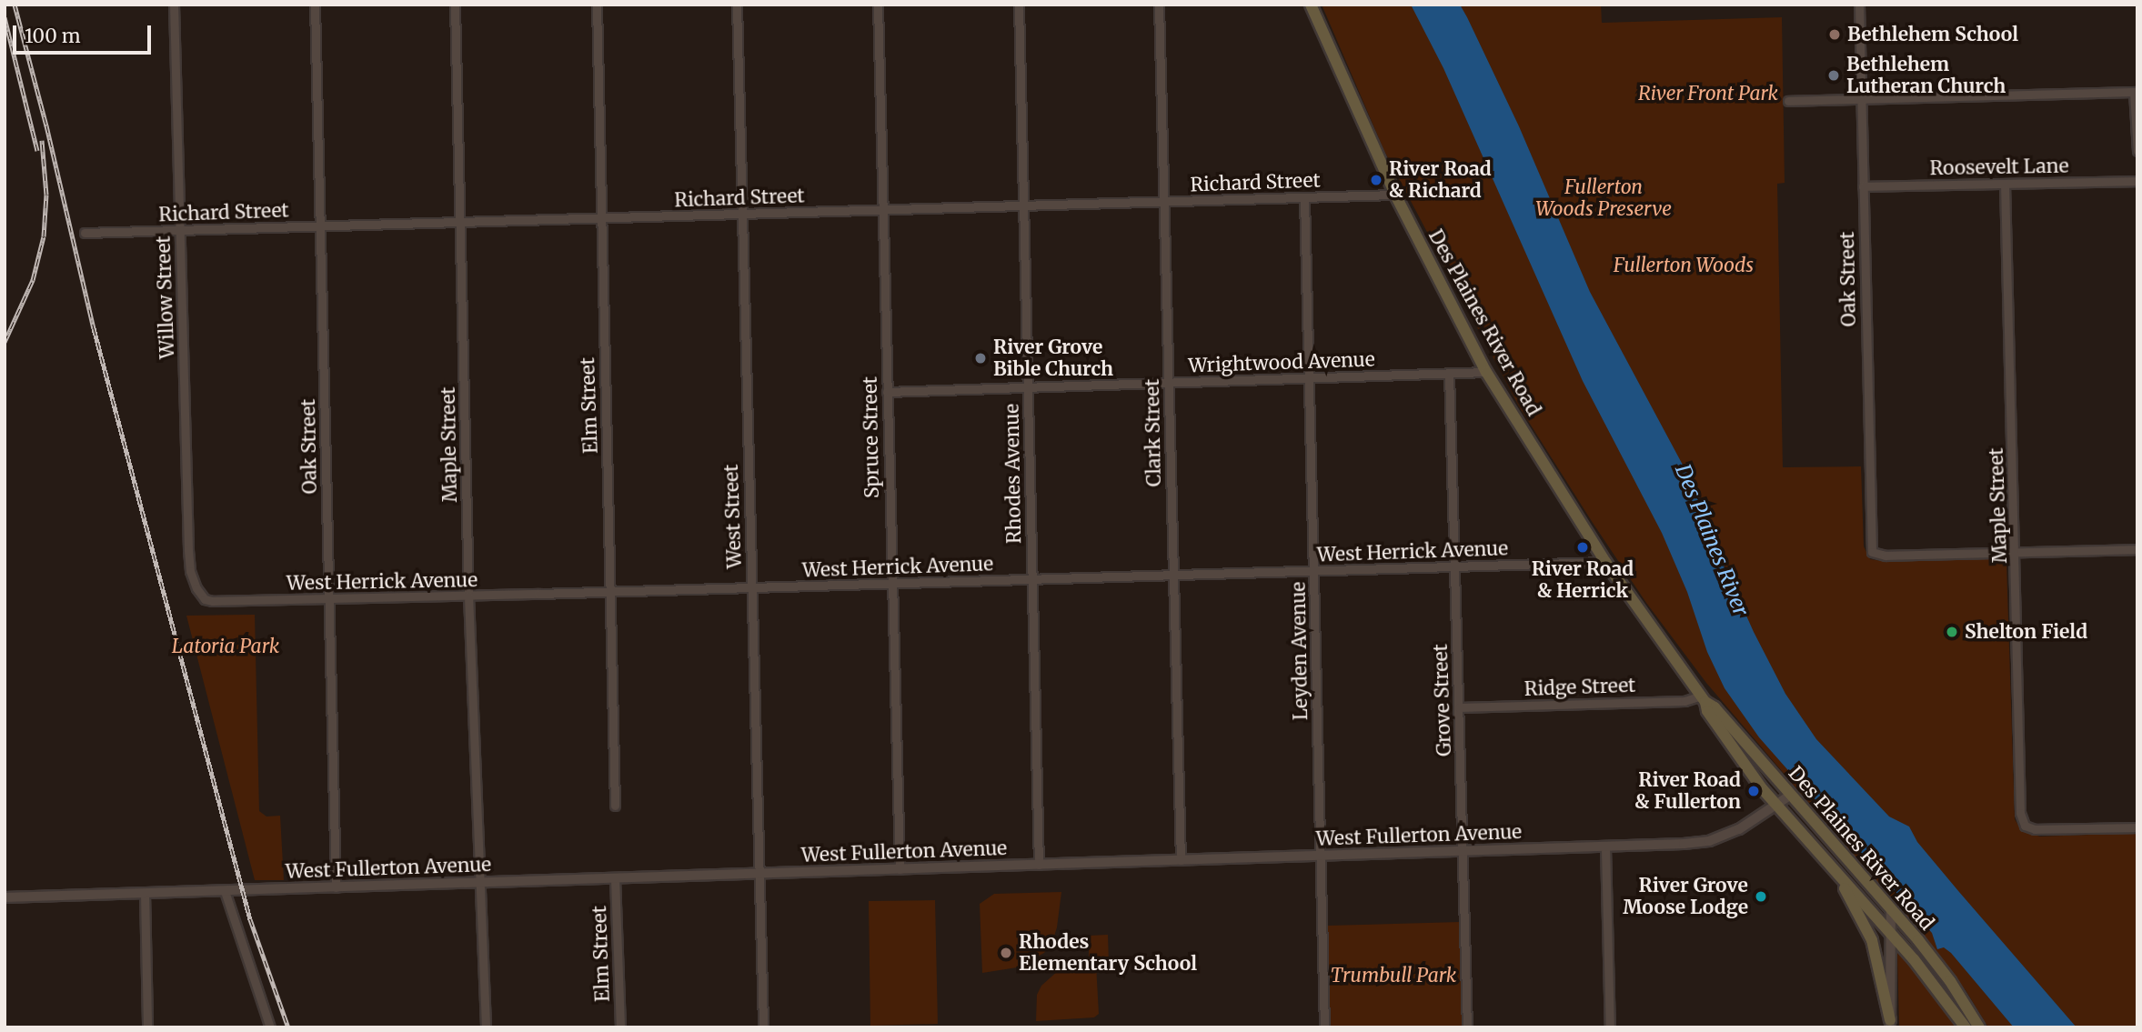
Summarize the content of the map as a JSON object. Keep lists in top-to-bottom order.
{
  "streets": {
    "main road": ["Des Plaines River Road"],
    "street": [
      "Roosevelt Lane",
      "Richard Street",
      "Oak Street",
      "Willow Street",
      "Wrightwood Avenue",
      "Elm Street",
      "Clark Street",
      "Spruce Street",
      "Maple Street",
      "Rhodes Avenue",
      "West Street",
      "West Herrick Avenue",
      "Leyden Avenue",
      "Ridge Street",
      "Grove Street",
      "West Fullerton Avenue"
    ]
  },
  "crossings": [
    ["Roosevelt Lane", "Oak Street"],
    ["Roosevelt Lane", "Maple Street"],
    ["Richard Street", "Oak Street"],
    ["Richard Street", "Willow Street"],
    ["Richard Street", "Des Plaines River Road"],
    ["Richard Street", "Elm Street"],
    ["Richard Street", "Clark Street"],
    ["Richard Street", "Spruce Street"],
    ["Richard Street", "Maple Street"],
    ["Richard Street", "Rhodes Avenue"],
    ["Richard Street", "West Street"],
    ["Richard Street", "Leyden Avenue"],
    ["Oak Street", "Maple Street"],
    ["Oak Street", "West Herrick Avenue"],
    ["Oak Street", "West Fullerton Avenue"],
    ["Willow Street", "West Herrick Avenue"],
    ["Des Plaines River Road", "Wrightwood Avenue"],
    ["Des Plaines River Road", "West Herrick Avenue"],
    ["Des Plaines River Road", "Ridge Street"],
    ["Des Plaines River Road", "West Fullerton Avenue"],
    ["Wrightwood Avenue", "Clark Street"],
    ["Wrightwood Avenue", "Spruce Street"],
    ["Wrightwood Avenue", "Rhodes Avenue"],
    ["Wrightwood Avenue", "Leyden Avenue"],
    ["Wrightwood Avenue", "Grove Street"],
    ["Elm Street", "West Herrick Avenue"],
    ["Elm Street", "West Fullerton Avenue"],
    ["Clark Street", "West Herrick Avenue"],
    ["Clark Street", "West Fullerton Avenue"],
    ["Spruce Street", "West Herrick Avenue"],
    ["Spruce Street", "West Fullerton Avenue"],
    ["Maple Street", "West Herrick Avenue"],
    ["Maple Street", "West Fullerton Avenue"],
    ["Rhodes Avenue", "West Herrick Avenue"],
    ["Rhodes Avenue", "West Fullerton Avenue"],
    ["West Street", "West Herrick Avenue"],
    ["West Street", "West Fullerton Avenue"],
    ["West Herrick Avenue", "Leyden Avenue"],
    ["West Herrick Avenue", "Grove Street"],
    ["Leyden Avenue", "West Fullerton Avenue"],
    ["Ridge Street", "Grove Street"],
    ["Grove Street", "West Fullerton Avenue"]
  ],
  "water": ["Des Plaines River"],
  "parks": [
    "River Front Park",
    "Fullerton Woods Preserve",
    "Fullerton Woods",
    "Latoria Park",
    "Trumbull Park"
  ],
  "places": [
    "Bethlehem School",
    "Bethlehem Lutheran Church",
    "River Road & Richard",
    "River Grove Bible Church",
    "River Road & Herrick",
    "Shelton Field",
    "River Road & Fullerton",
    "River Grove Moose Lodge",
    "Rhodes Elementary School"
  ],
  "scale_bar": "100 m"
}
